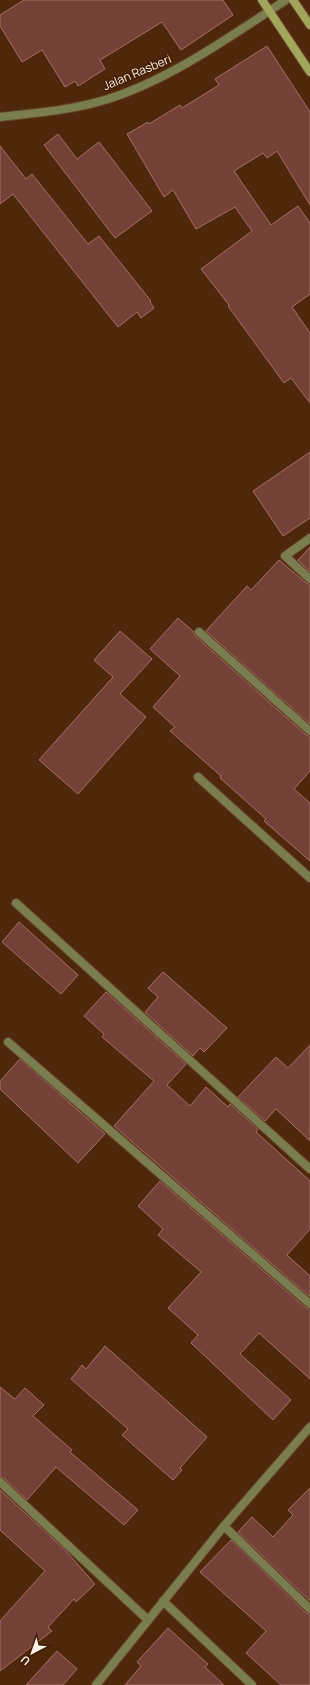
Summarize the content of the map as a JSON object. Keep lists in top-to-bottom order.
{
  "streets": {
    "street": ["Jalan Rasberi"]
  },
  "north": "bottom left"
}
